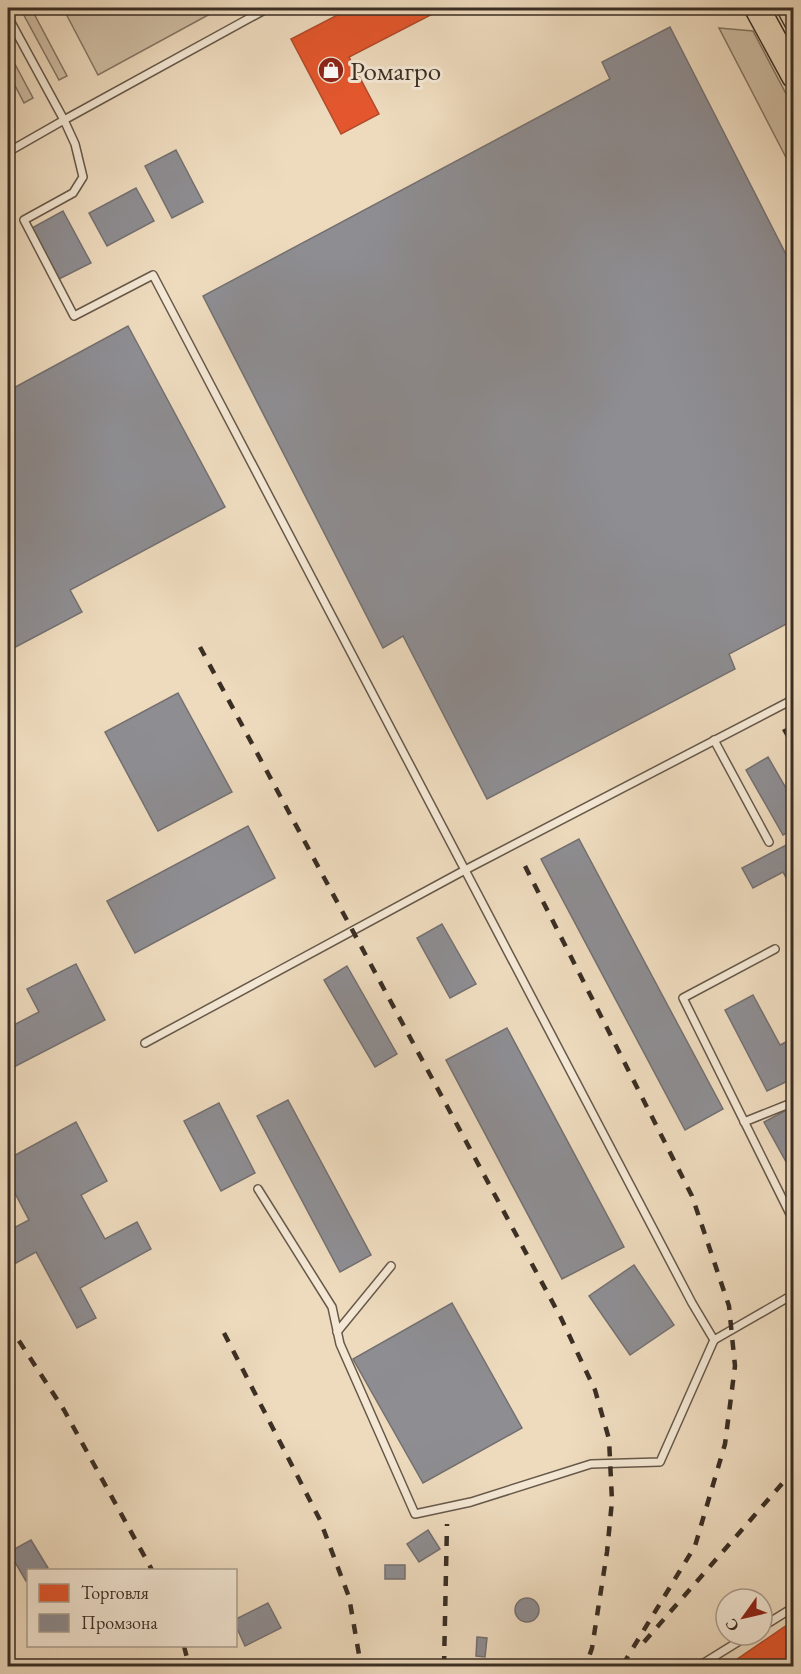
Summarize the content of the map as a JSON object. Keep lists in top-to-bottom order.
{
  "places": {
    "shop": ["Ромагро"]
  },
  "legend": ["Торговля", "Промзона"],
  "north": "bottom left"
}
